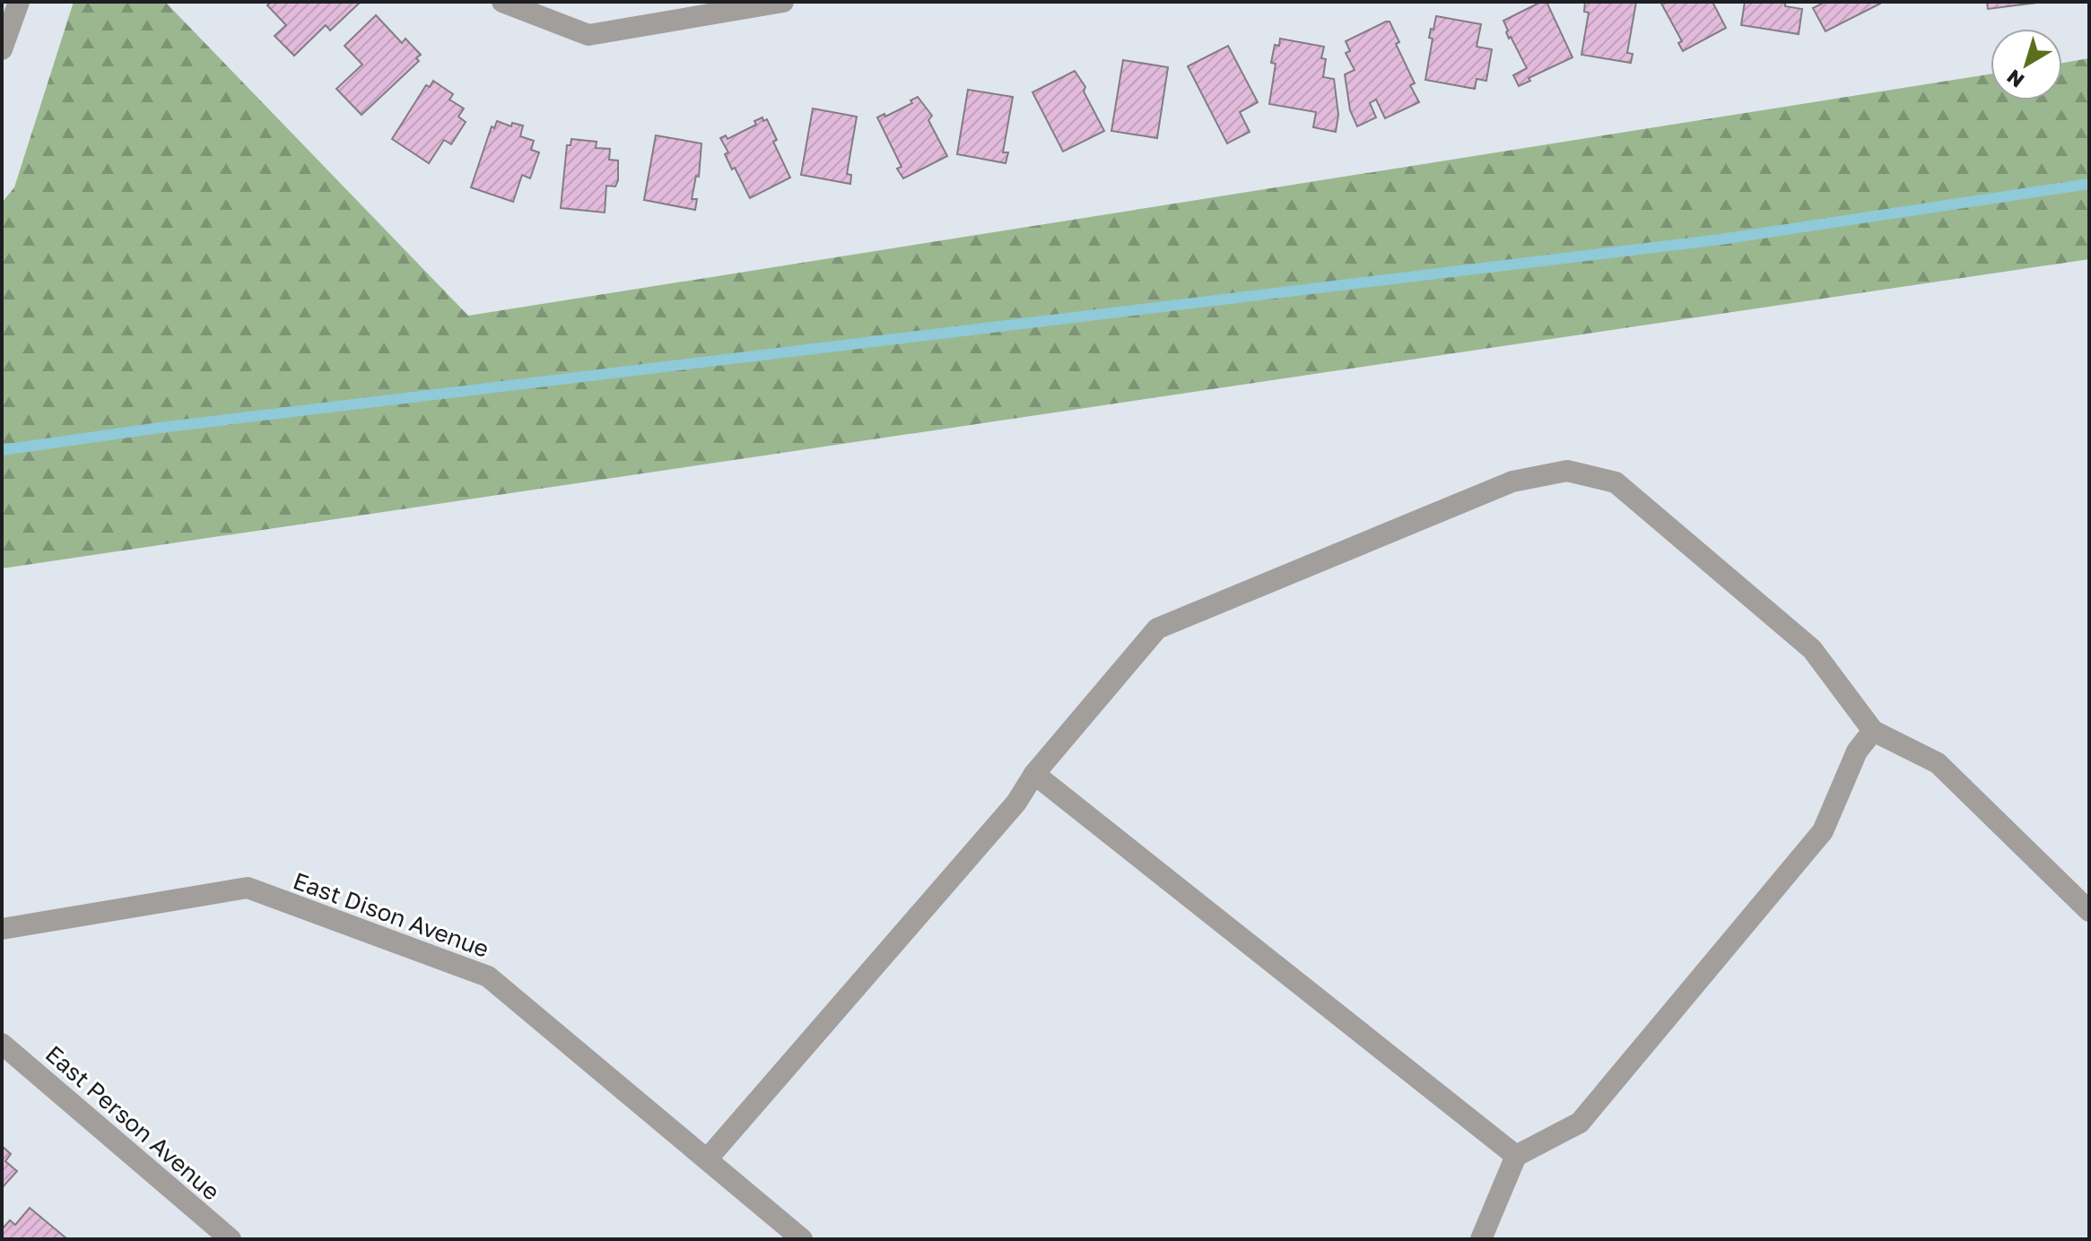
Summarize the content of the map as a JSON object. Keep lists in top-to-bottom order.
{
  "streets": {
    "street": ["East Dison Avenue", "East Person Avenue"]
  },
  "north": "bottom left"
}
